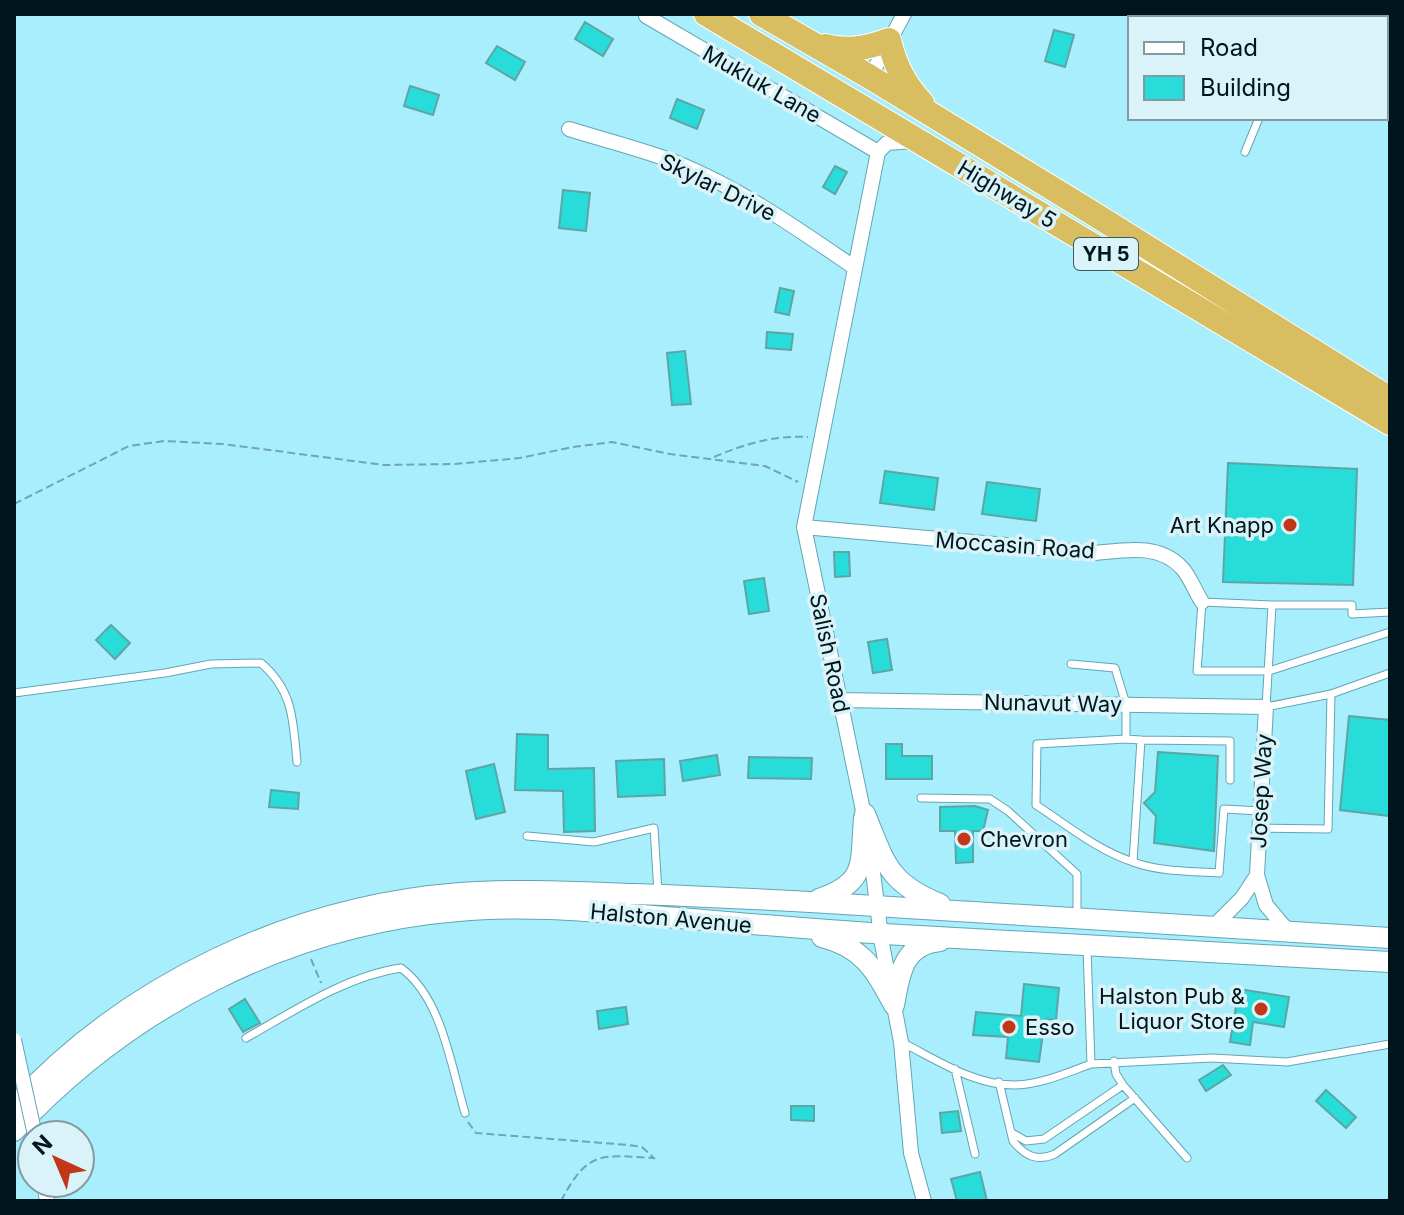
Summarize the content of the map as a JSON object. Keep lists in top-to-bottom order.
{
  "streets": {
    "highway": ["Highway 5", "YH 5"],
    "main road": ["Halston Avenue"],
    "street": [
      "Mukluk Lane",
      "Skylar Drive",
      "Moccasin Road",
      "Salish Road",
      "Nunavut Way",
      "Josep Way"
    ]
  },
  "crossings": [
    ["Mukluk Lane", "Salish Road"],
    ["Skylar Drive", "Salish Road"],
    ["Moccasin Road", "Salish Road"],
    ["Salish Road", "Nunavut Way"],
    ["Salish Road", "Halston Avenue"],
    ["Nunavut Way", "Josep Way"],
    ["Josep Way", "Halston Avenue"]
  ],
  "places": [
    "Art Knapp",
    "Chevron",
    "Halston Pub & Liquor Store",
    "Esso"
  ],
  "legend": ["Road", "Building"],
  "north": "top left"
}
